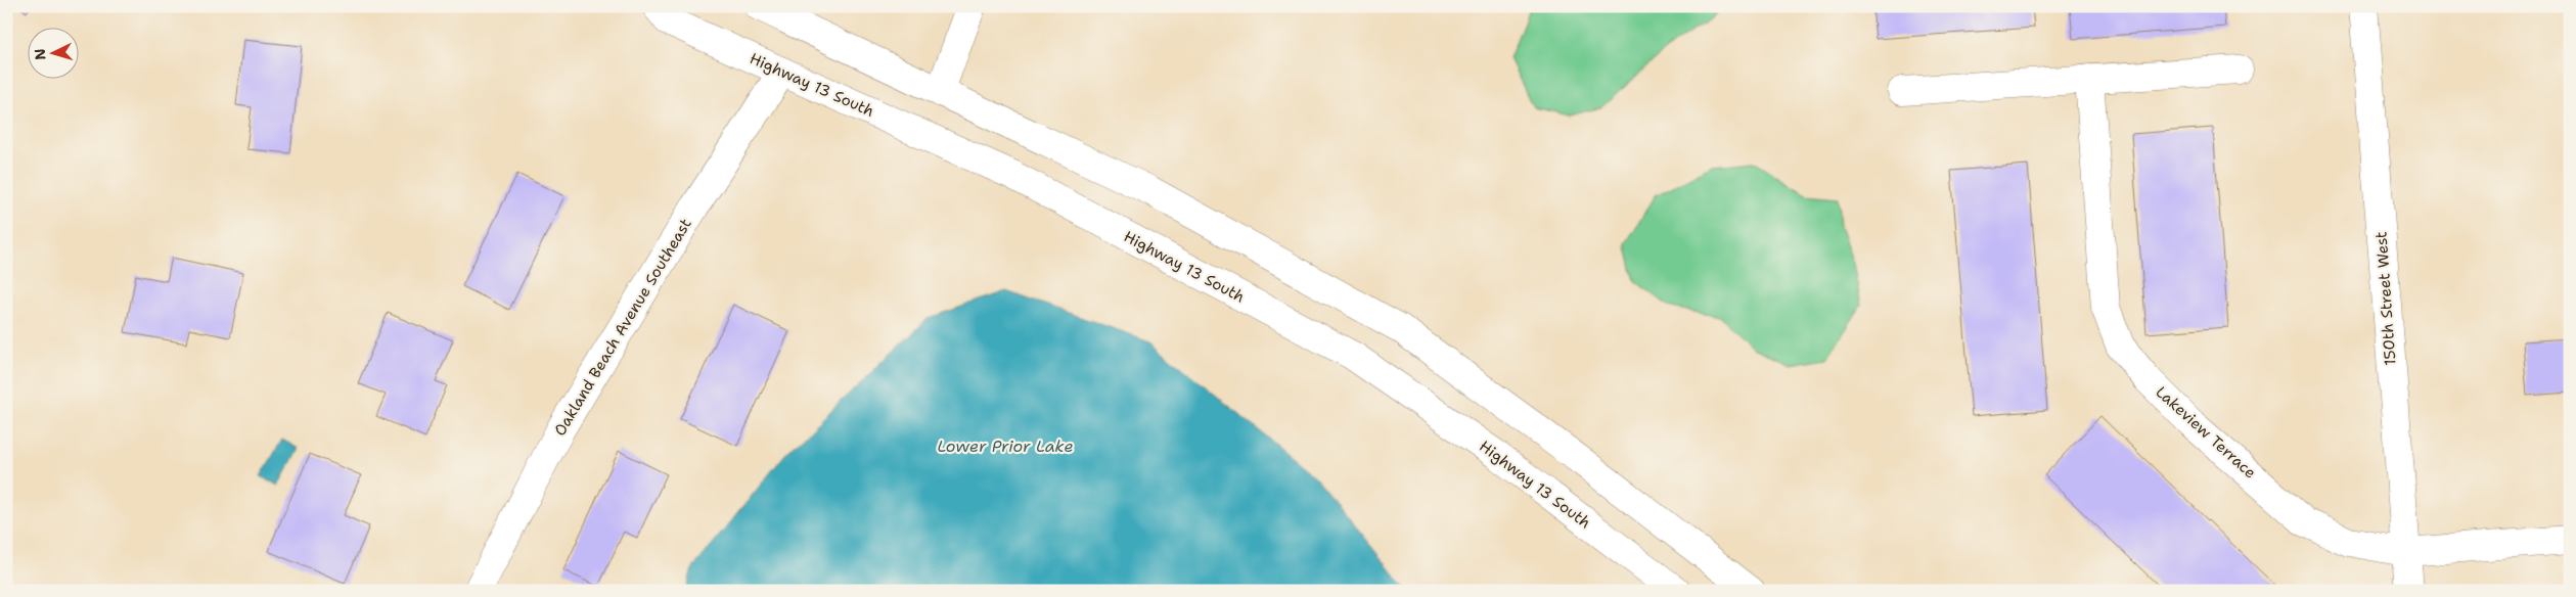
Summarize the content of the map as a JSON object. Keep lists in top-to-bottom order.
{
  "streets": {
    "street": [
      "Highway 13 South",
      "150th Street West",
      "Oakland Beach Avenue Southeast",
      "Lakeview Terrace"
    ]
  },
  "crossings": [
    ["Highway 13 South", "Oakland Beach Avenue Southeast"],
    ["150th Street West", "Lakeview Terrace"]
  ],
  "water": ["Lower Prior Lake"],
  "north": "left"
}
